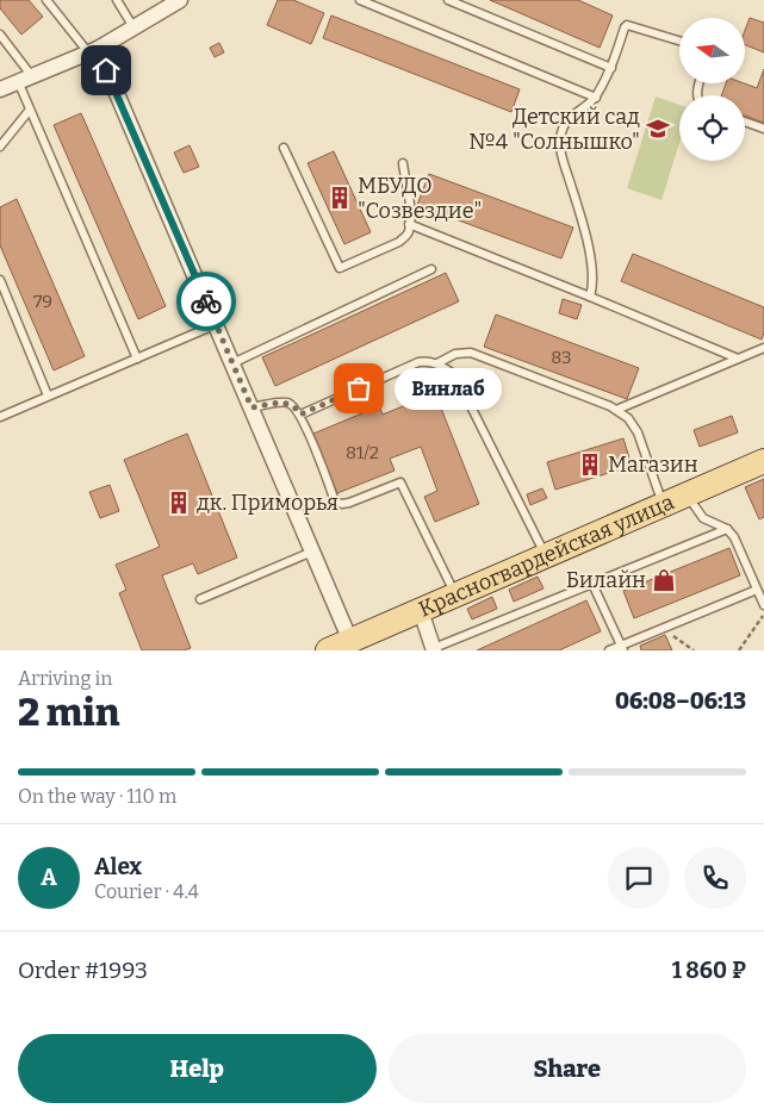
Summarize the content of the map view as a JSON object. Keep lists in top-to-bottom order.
{
  "streets": {
    "main road": ["Красногвардейская улица"]
  },
  "places": {
    "school or university": ["Детский сад №4 \"Солнышко\""],
    "building": ["МБУДО \"Созвездие\"", "Магазин", "дк. Приморья"],
    "other": ["Винлаб"],
    "shop": ["Билайн"]
  },
  "house_numbers": ["79", "83", "81/2"],
  "north": "left",
  "page": {
    "bubble": "Винлаб",
    "heading": ["2 min", "Arriving in", "06:08–06:13"],
    "panel": [
      "Alex",
      "Courier · 4.4",
      "Order #1993",
      "1 860 ₽"
    ],
    "bar": "On the way · 110 m",
    "round": "A",
    "buttons": ["Help", "Share"]
  }
}
